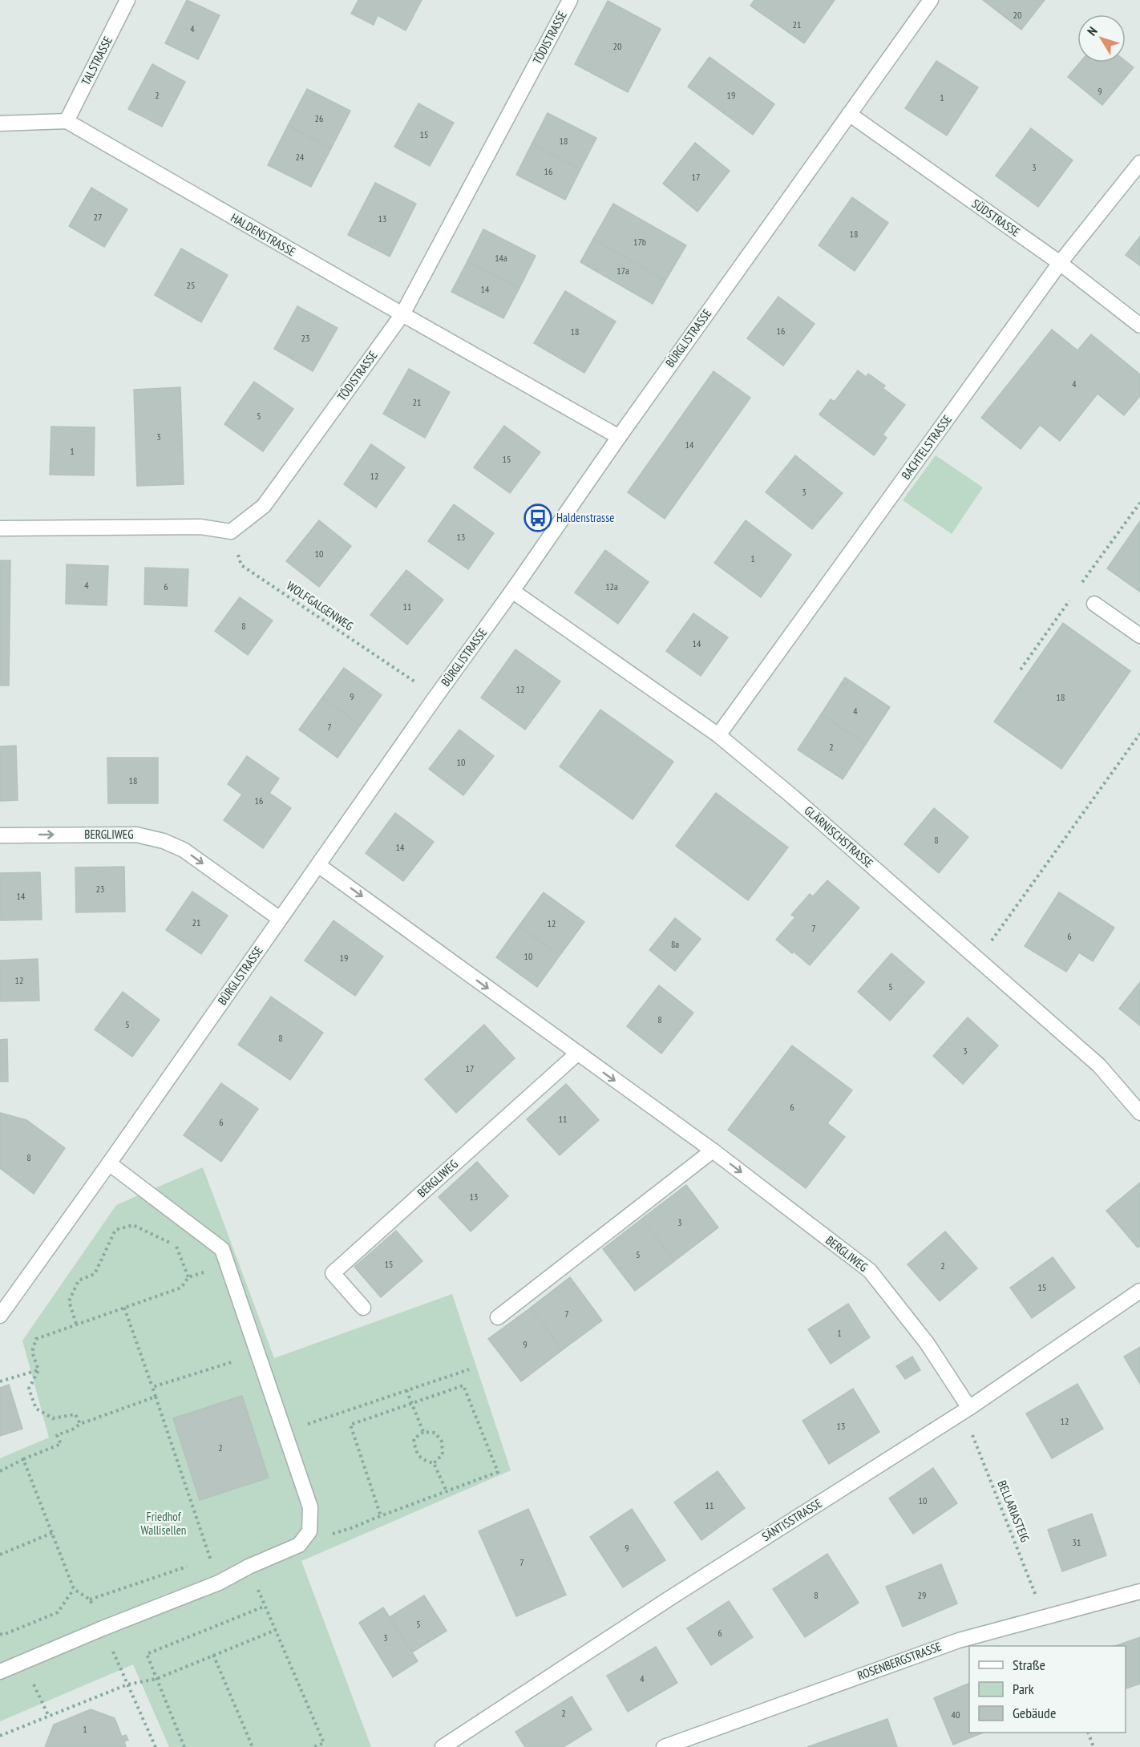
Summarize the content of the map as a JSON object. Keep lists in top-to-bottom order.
{
  "streets": {
    "street": [
      "TÖDISTRASSE",
      "TALSTRASSE",
      "SÜDSTRASSE",
      "HALDENSTRASSE",
      "BÜRGLISTRASSE",
      "BACHTELSTRASSE",
      "BERGLIWEG",
      "GLÄRNISCHSTRASSE",
      "SÄNTISSTRASSE",
      "ROSENBERGSTRASSE"
    ],
    "path": ["WOLFGALGENWEG", "BELLARIASTEIG"]
  },
  "crossings": [
    ["TÖDISTRASSE", "HALDENSTRASSE"],
    ["TÖDISTRASSE", "WOLFGALGENWEG"],
    ["TALSTRASSE", "HALDENSTRASSE"],
    ["SÜDSTRASSE", "BÜRGLISTRASSE"],
    ["SÜDSTRASSE", "BACHTELSTRASSE"],
    ["HALDENSTRASSE", "BÜRGLISTRASSE"],
    ["BÜRGLISTRASSE", "BERGLIWEG"],
    ["BÜRGLISTRASSE", "GLÄRNISCHSTRASSE"],
    ["BACHTELSTRASSE", "GLÄRNISCHSTRASSE"],
    ["BERGLIWEG", "SÄNTISSTRASSE"]
  ],
  "one_way": ["BERGLIWEG"],
  "parks": ["Friedhof Wallisellen"],
  "places": {
    "bus stop": ["Haldenstrasse"]
  },
  "house_numbers": [
    "20",
    "21",
    "4",
    "20",
    "9",
    "2",
    "19",
    "1",
    "26",
    "15",
    "18",
    "24",
    "3",
    "16",
    "17",
    "27",
    "13",
    "18",
    "17b",
    "14a",
    "17a",
    "25",
    "14",
    "16",
    "18",
    "23",
    "4",
    "21",
    "5",
    "3",
    "14",
    "1",
    "15",
    "12",
    "3",
    "13",
    "10",
    "1",
    "4",
    "6",
    "12a",
    "11",
    "8",
    "14",
    "12",
    "9",
    "18",
    "4",
    "7",
    "2",
    "10",
    "18",
    "16",
    "8",
    "14",
    "23",
    "14",
    "21",
    "12",
    "7",
    "6",
    "8a",
    "10",
    "19",
    "12",
    "5",
    "8",
    "5",
    "8",
    "3",
    "17",
    "6",
    "11",
    "6",
    "8",
    "13",
    "3",
    "5",
    "15",
    "2",
    "15",
    "7",
    "1",
    "9",
    "12",
    "13",
    "2",
    "10",
    "11",
    "31",
    "9",
    "7",
    "8",
    "29",
    "5",
    "6",
    "3",
    "4",
    "2",
    "40",
    "1"
  ],
  "legend": ["Straße", "Park", "Gebäude"],
  "north": "top left"
}
